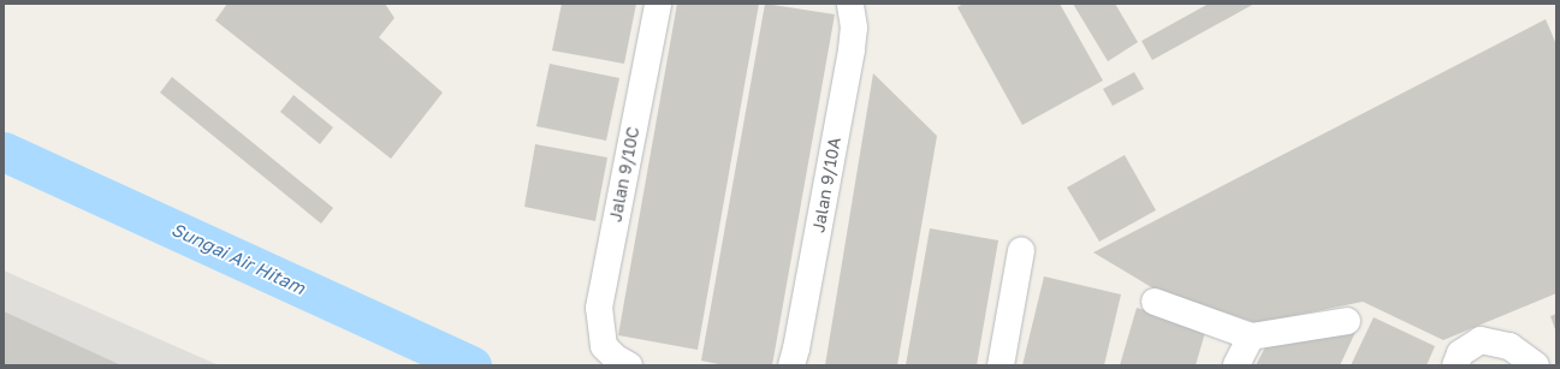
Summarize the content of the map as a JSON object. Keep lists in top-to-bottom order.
{
  "streets": {
    "street": ["Jalan 9/10C", "Jalan 9/10A"]
  },
  "water": ["Sungai Air Hitam"]
}
